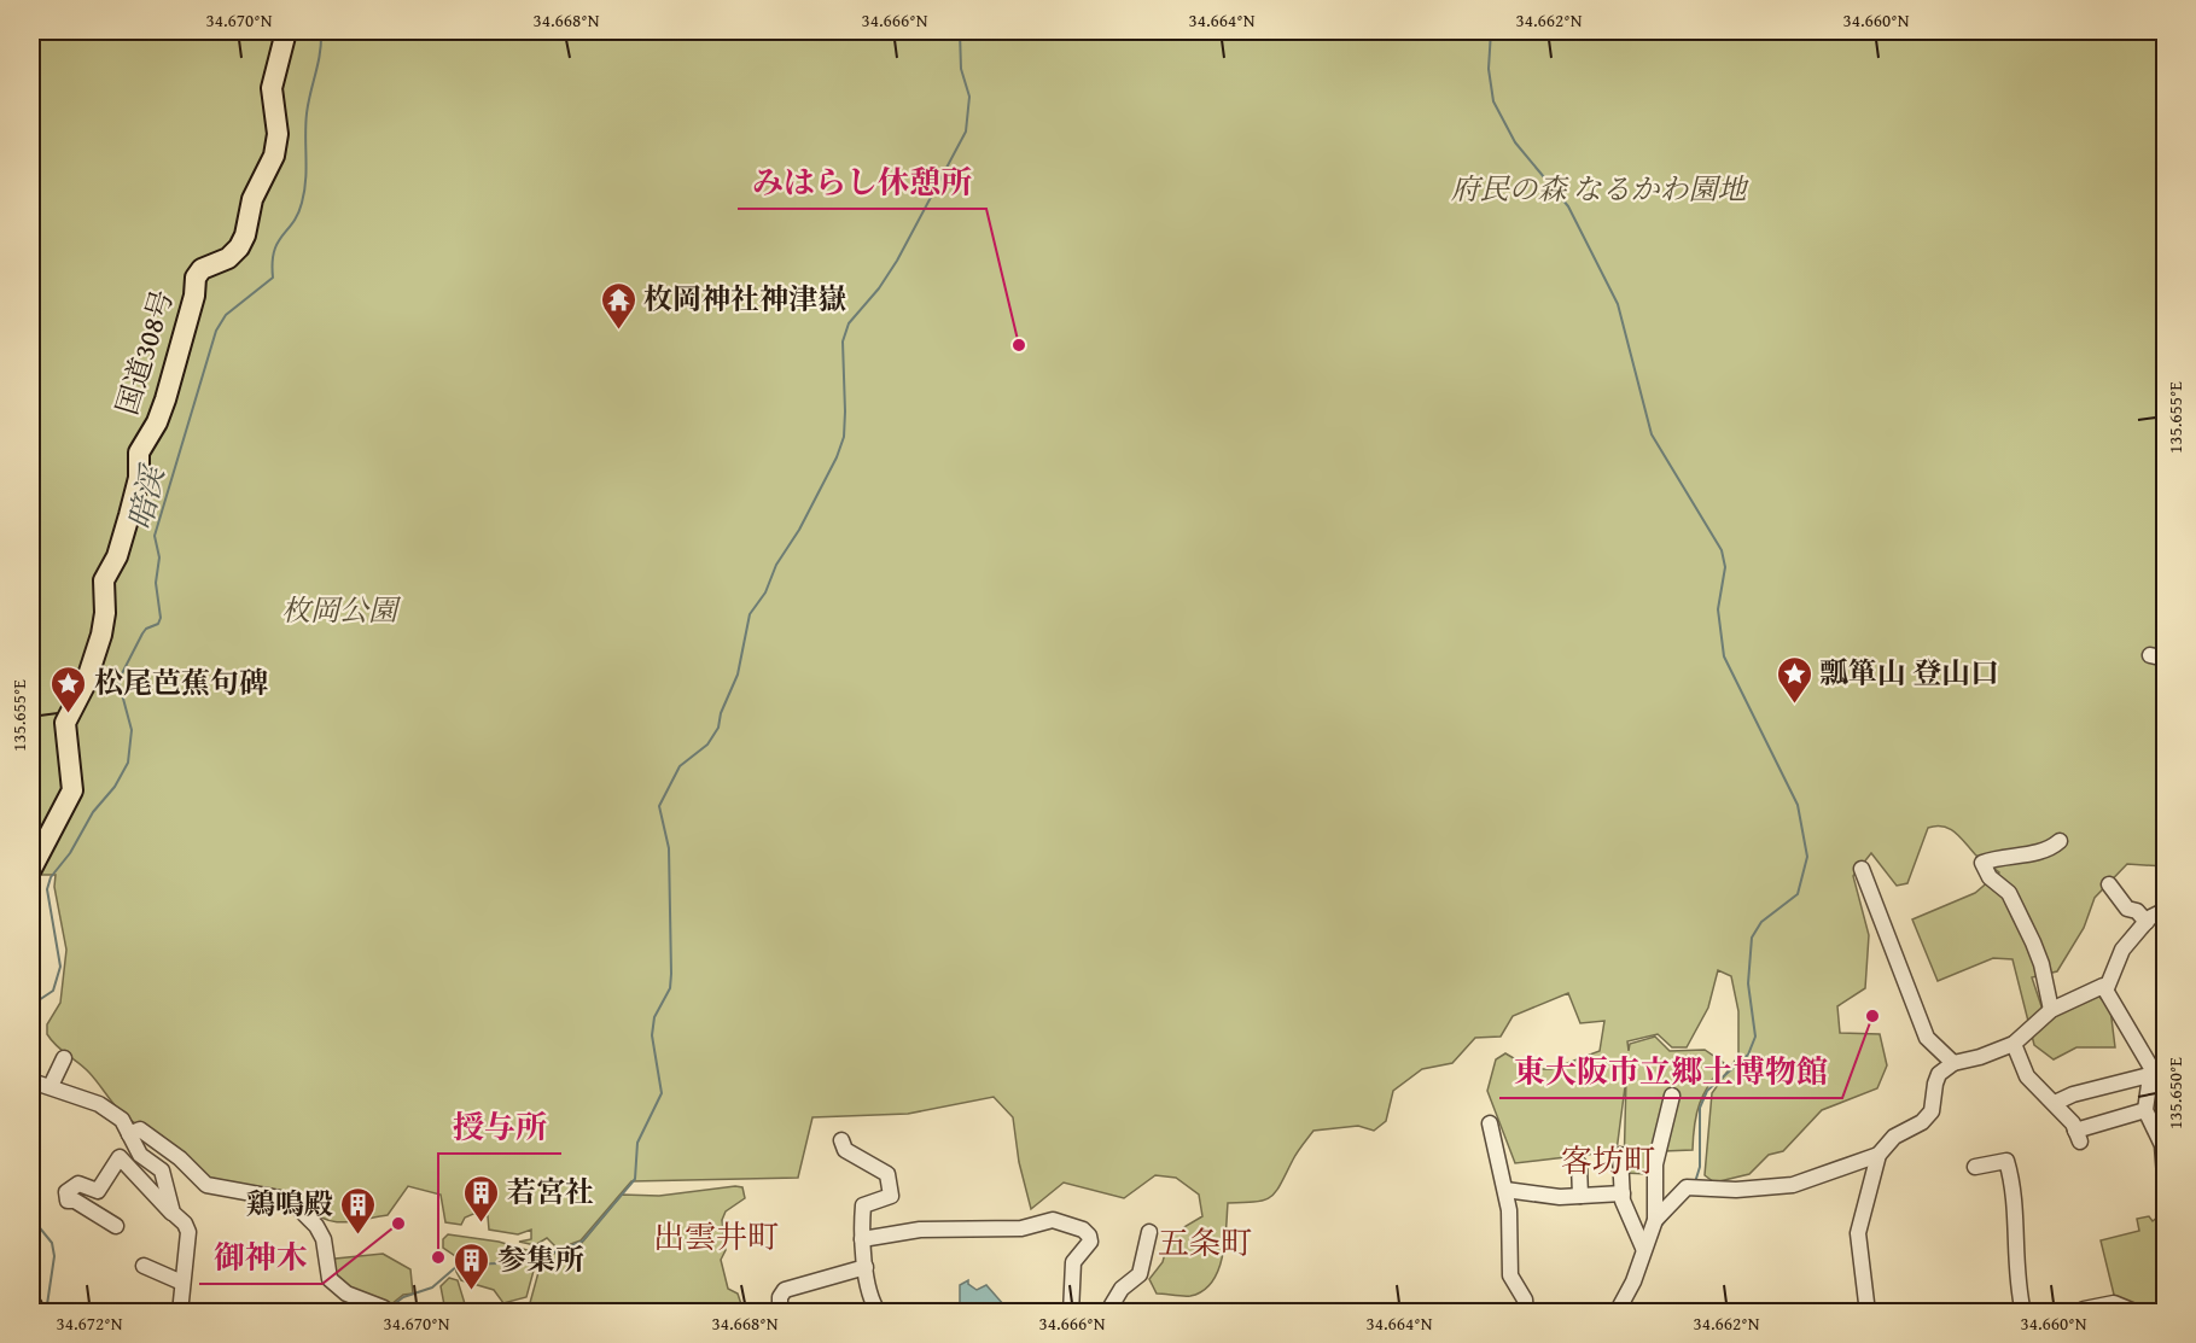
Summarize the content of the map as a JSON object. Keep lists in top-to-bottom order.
{
  "streets": {
    "highway": ["国道308号"]
  },
  "districts": ["客坊町", "出雲井町", "五条町"],
  "water": ["暗渓"],
  "parks": ["府民の森 なるかわ園地", "枚岡公園"],
  "places": {
    "temple": ["枚岡神社神津嶽"],
    "other": [
      "みはらし休憩所",
      "東大阪市立郷土博物館",
      "御神木",
      "授与所"
    ],
    "place": ["瓢箪山 登山口", "松尾芭蕉句碑"],
    "building": ["若宮社", "鶏鳴殿", "参集所"]
  },
  "coordinates": [
    "34.670°N",
    "34.668°N",
    "34.666°N",
    "34.664°N",
    "34.662°N",
    "34.660°N",
    "135.655°E",
    "135.650°E",
    "34.672°N"
  ]
}
